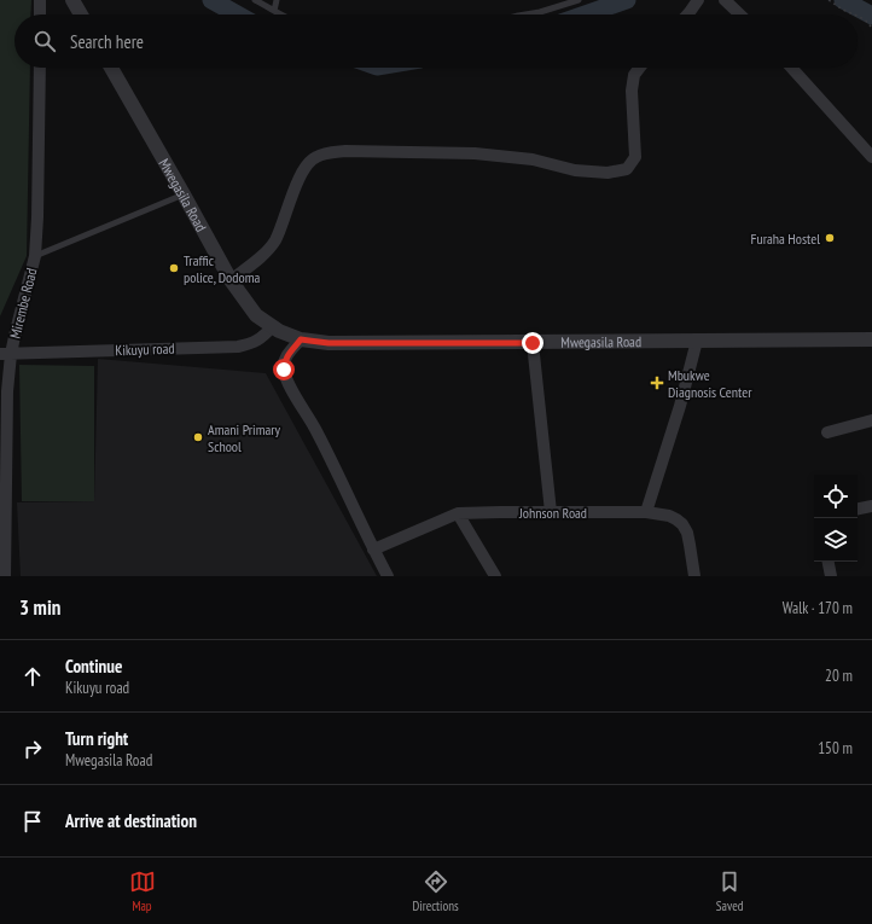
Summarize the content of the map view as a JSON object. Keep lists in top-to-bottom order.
{
  "streets": {
    "street": [
      "Mwegasila Road",
      "Mirembe Road",
      "Kikuyu road",
      "Johnson Road"
    ]
  },
  "crossings": [
    ["Mwegasila Road", "Kikuyu road"],
    ["Mirembe Road", "Kikuyu road"]
  ],
  "places": {
    "other": ["Furaha Hostel", "Traffic police, Dodoma", "Amani Primary School"],
    "health": ["Mbukwe Diagnosis Center"]
  },
  "page": {
    "search": "Search here",
    "heading": ["3 min", "Walk · 170 m"],
    "list": [
      ["Continue", "Kikuyu road", "20 m"],
      ["Turn right", "Mwegasila Road", "150 m"],
      "Arrive at destination"
    ],
    "nav": ["Map", "Directions", "Saved"]
  }
}
